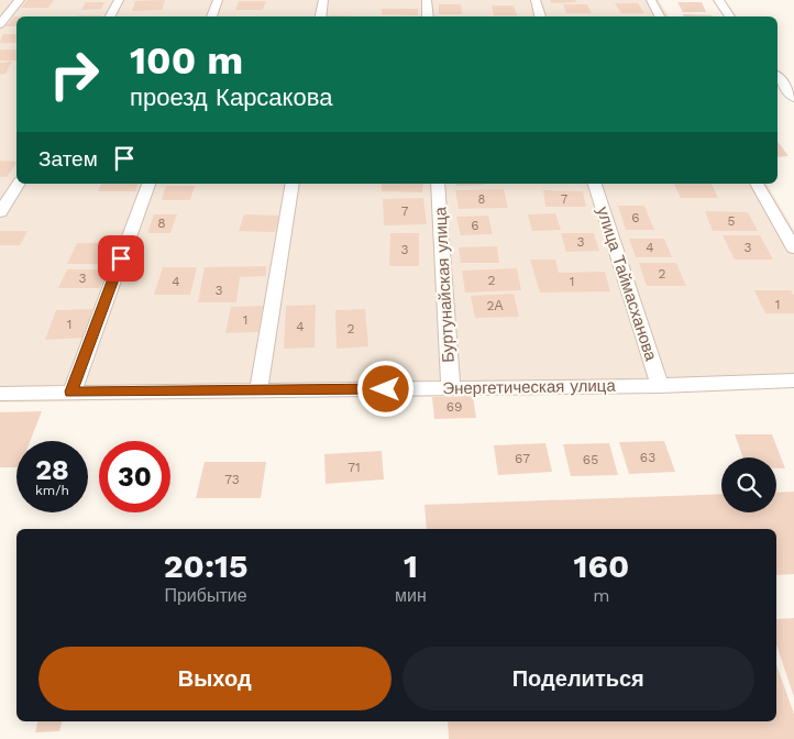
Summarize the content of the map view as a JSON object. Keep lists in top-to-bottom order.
{
  "streets": {
    "street": ["улица Таймасханова", "Буртунайская улица", "Энергетическая улица"]
  },
  "crossings": [
    ["улица Таймасханова", "Энергетическая улица"],
    ["Буртунайская улица", "Энергетическая улица"]
  ],
  "house_numbers": [
    "8",
    "7",
    "7",
    "6",
    "5",
    "8",
    "6",
    "3",
    "4",
    "3",
    "3",
    "2",
    "3",
    "2",
    "4",
    "1",
    "3",
    "1",
    "2А",
    "1",
    "1",
    "4",
    "2",
    "69",
    "63",
    "67",
    "65",
    "71",
    "73"
  ],
  "page": {
    "turn": ["100 m", "проезд Карсакова"],
    "then": "Затем",
    "speed": "28 km/h",
    "limit": "30",
    "eta": [
      "20:15",
      "Прибытие",
      "1",
      "мин",
      "160",
      "m"
    ],
    "buttons": ["Выход", "Поделиться"]
  }
}
